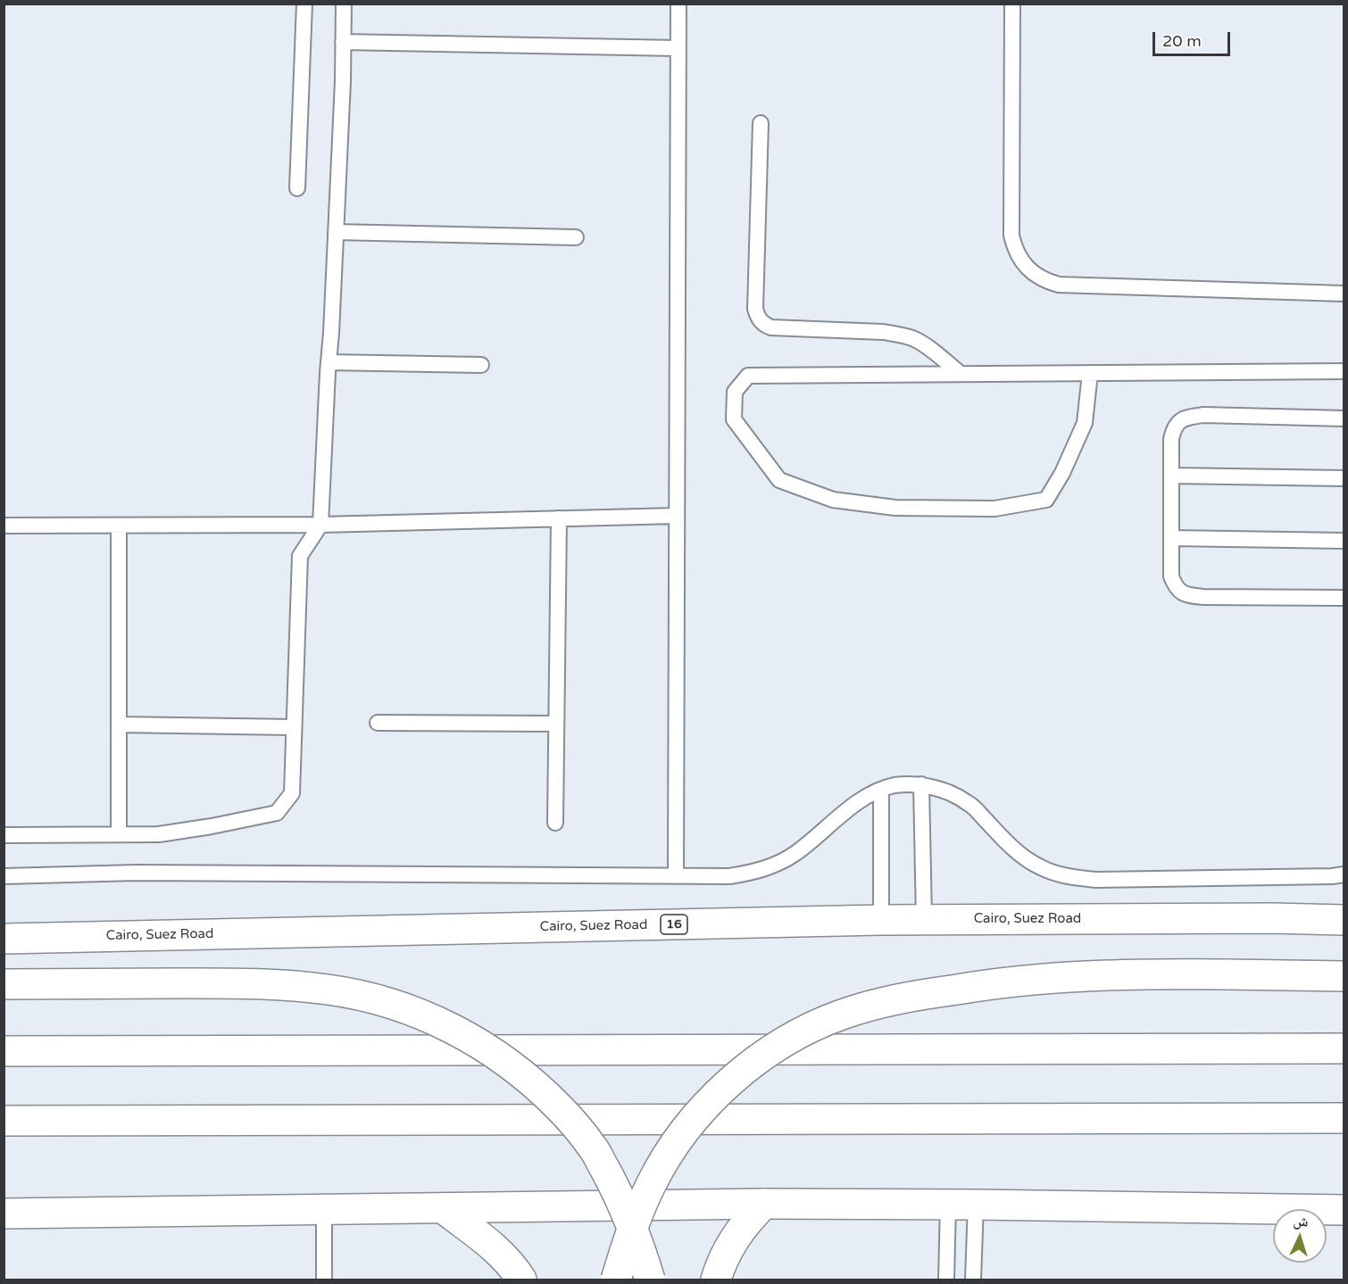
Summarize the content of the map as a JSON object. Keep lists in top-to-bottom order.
{
  "streets": {
    "main road": ["Cairo, Suez Road", "16"]
  },
  "scale_bar": "20 m",
  "north": "top"
}
